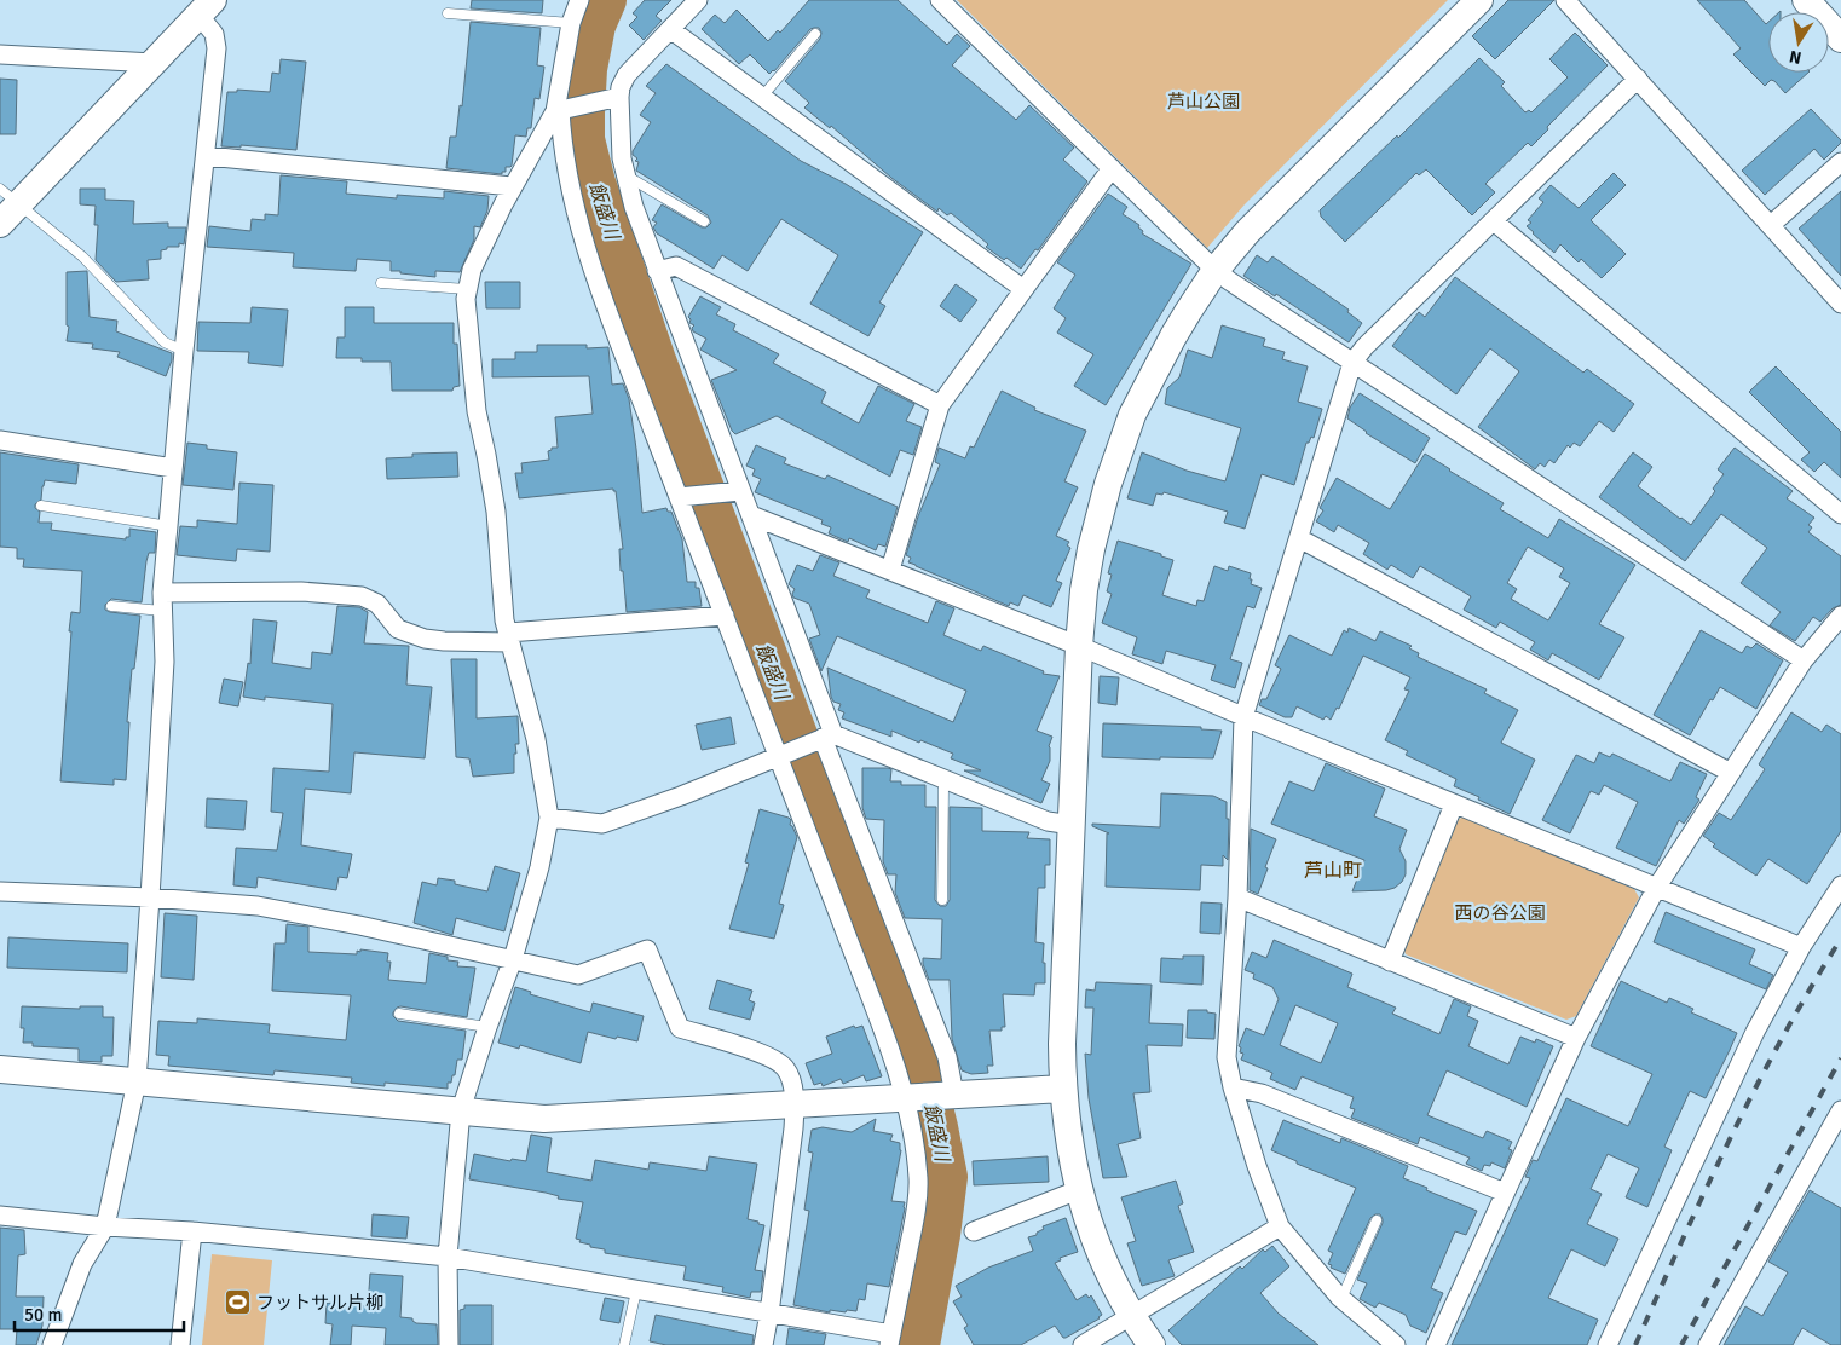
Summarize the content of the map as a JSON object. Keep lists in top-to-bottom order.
{
  "districts": ["芦山町"],
  "water": ["飯盛川"],
  "parks": ["芦山公園", "西の谷公園"],
  "places": {
    "sports": ["フットサル片柳"]
  },
  "scale_bar": "50 m",
  "north": "bottom"
}
